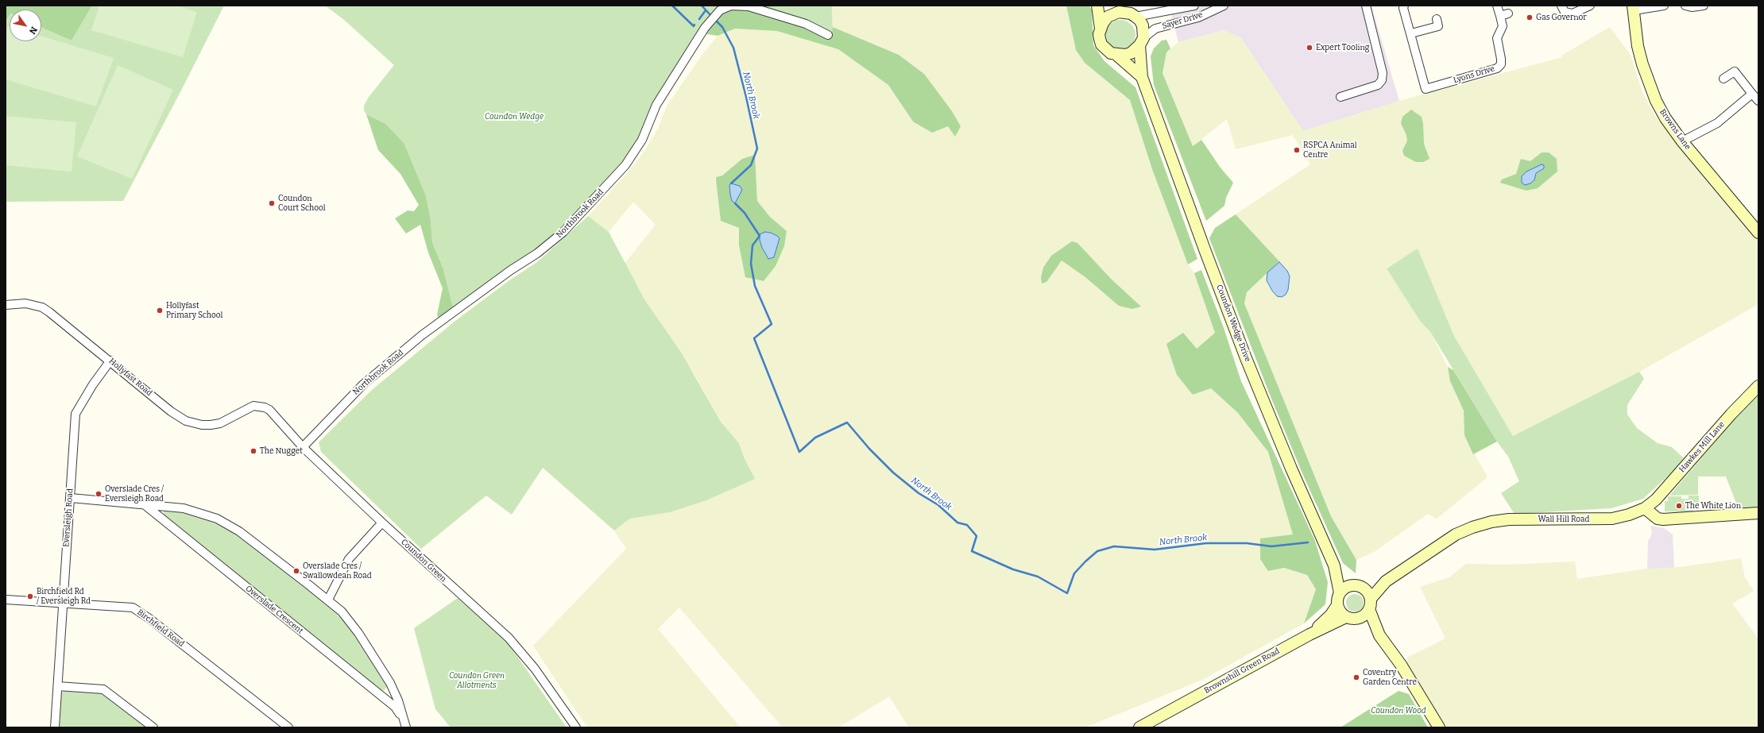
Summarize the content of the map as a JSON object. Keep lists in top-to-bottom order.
{
  "streets": {
    "street": [
      "Sayer Drive",
      "Lyons Drive",
      "Browns Lane",
      "Northbrook Road",
      "Coundon Wedge Drive",
      "Hollyfast Road",
      "Hawkes Mill Lane",
      "Eversleigh Road",
      "Wall Hill Road",
      "Coundon Green",
      "Overslade Crescent",
      "Birchfield Road",
      "Brownshill Green Road"
    ]
  },
  "crossings": [
    ["Sayer Drive", "Coundon Wedge Drive"],
    ["Northbrook Road", "Coundon Green"],
    ["Coundon Wedge Drive", "Wall Hill Road"],
    ["Coundon Wedge Drive", "Brownshill Green Road"],
    ["Hollyfast Road", "Eversleigh Road"],
    ["Hollyfast Road", "Coundon Green"],
    ["Hawkes Mill Lane", "Wall Hill Road"],
    ["Eversleigh Road", "Overslade Crescent"],
    ["Eversleigh Road", "Birchfield Road"],
    ["Wall Hill Road", "Brownshill Green Road"]
  ],
  "water": ["North Brook"],
  "parks": ["Coundon Wedge", "Coundon Green Allotments", "Coundon Wood"],
  "places": [
    "Gas Governor",
    "Expert Tooling",
    "RSPCA Animal Centre",
    "Coundon Court School",
    "Hollyfast Primary School",
    "The Nugget",
    "Overslade Cres / Eversleigh Road",
    "The White Lion",
    "Overslade Cres / Swallowdean Road",
    "Birchfield Rd / Eversleigh Rd",
    "Coventry Garden Centre"
  ],
  "north": "bottom right"
}
